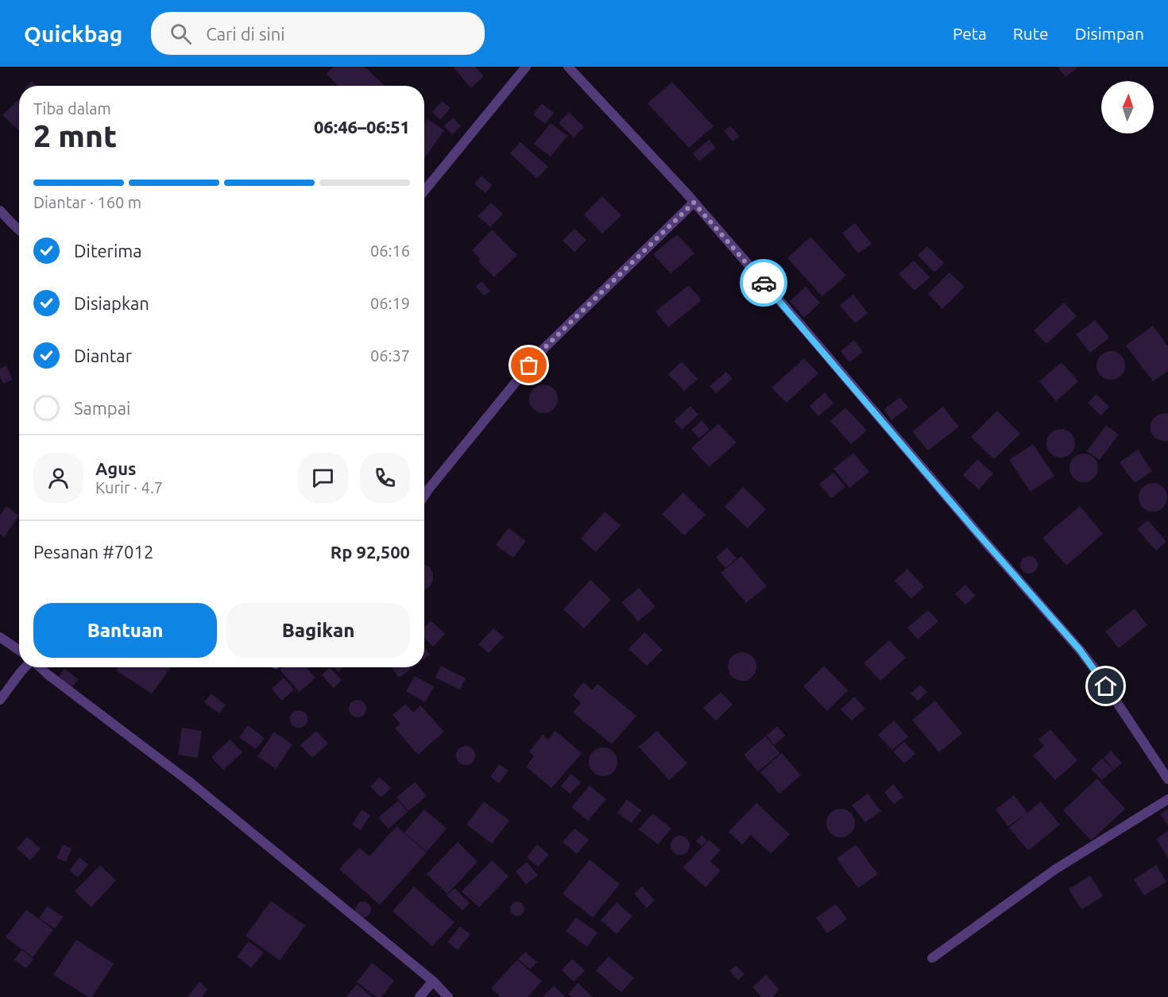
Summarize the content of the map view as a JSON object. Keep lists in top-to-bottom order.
{
  "north": "top",
  "page": {
    "header": "Quickbag",
    "search": "Cari di sini",
    "nav": ["Peta", "Rute", "Disimpan"],
    "heading": ["2 mnt", "Tiba dalam", "06:46–06:51"],
    "panel": [
      "Agus",
      "Kurir · 4.7",
      "Pesanan #7012",
      "Rp 92,500"
    ],
    "bar": "Diantar · 160 m",
    "list": [
      ["Diterima", "06:16"],
      ["Disiapkan", "06:19"],
      ["Diantar", "06:37"],
      "Sampai"
    ],
    "buttons": ["Bantuan", "Bagikan"]
  }
}
